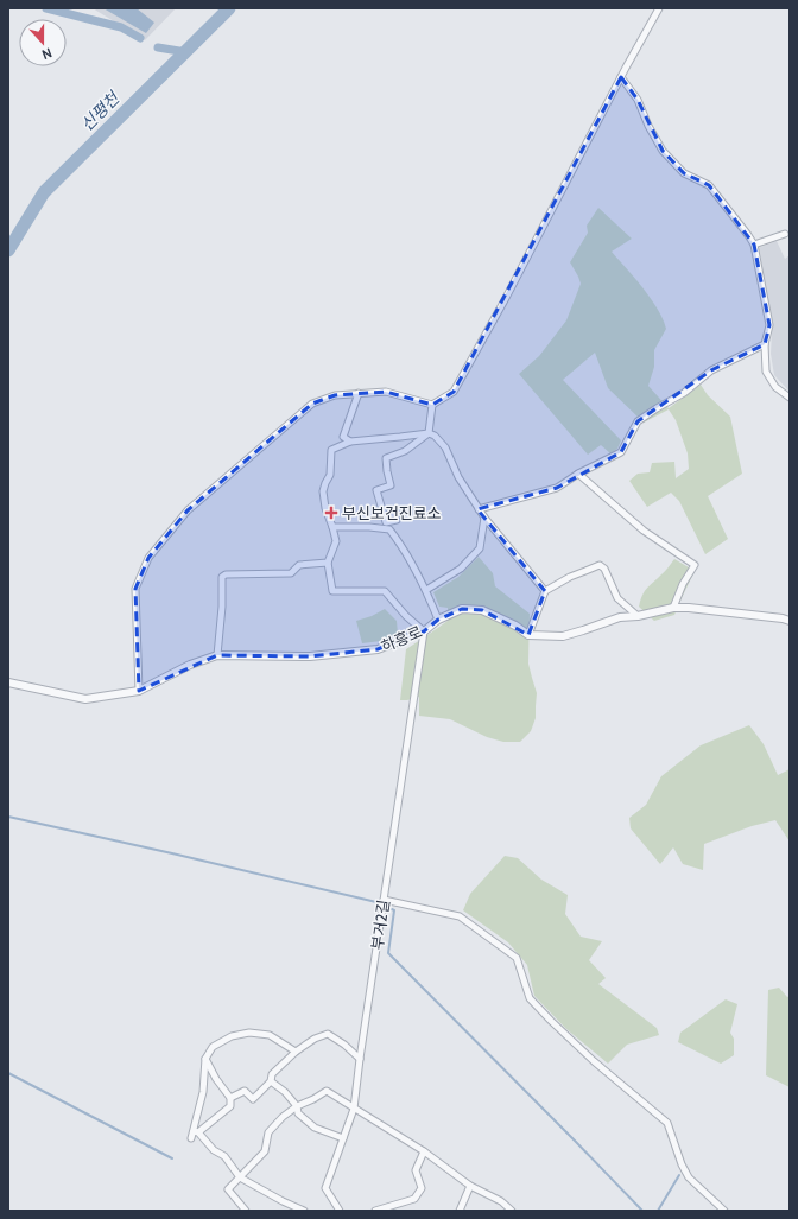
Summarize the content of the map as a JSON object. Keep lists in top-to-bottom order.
{
  "streets": {
    "street": ["하흥로", "부거2길"]
  },
  "crossings": [
    ["하흥로", "부거2길"]
  ],
  "water": ["신평천"],
  "places": {
    "health": ["부신보건진료소"]
  },
  "north": "bottom"
}
